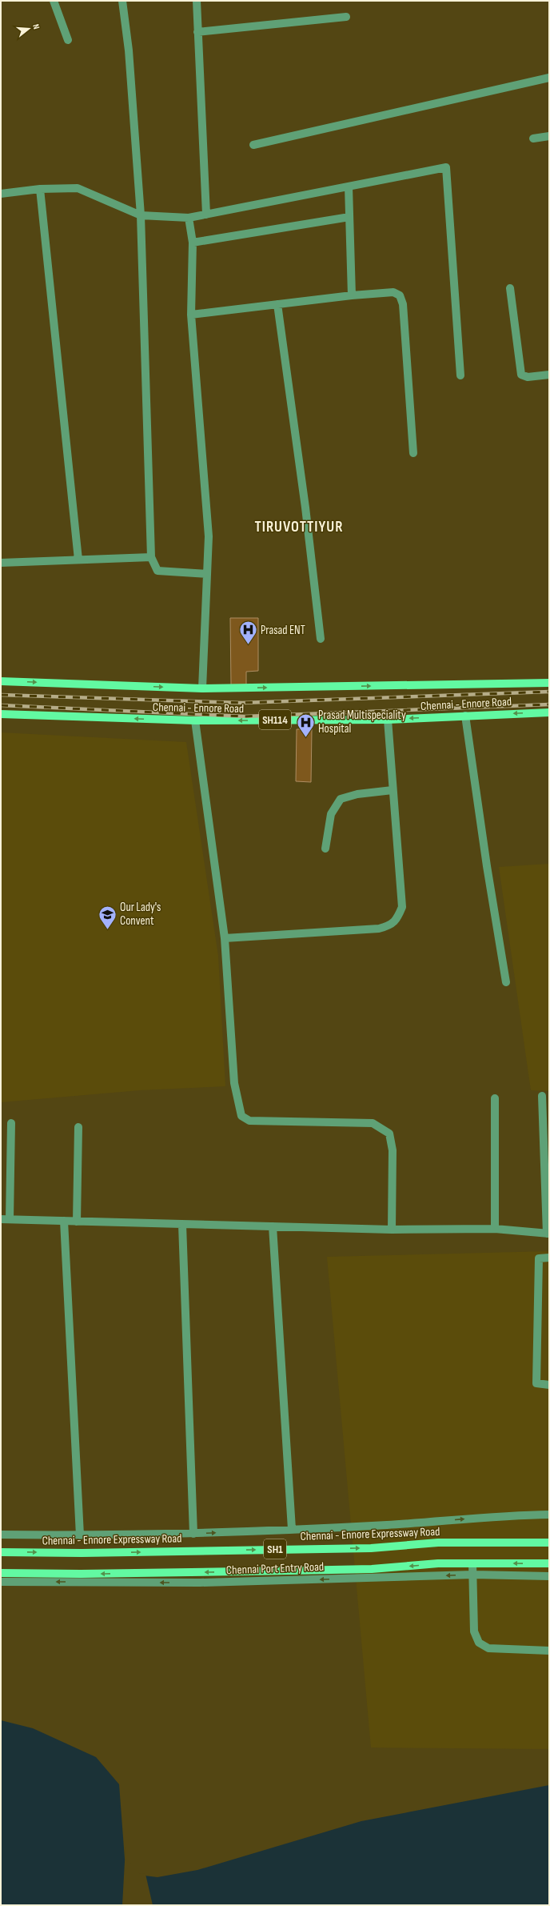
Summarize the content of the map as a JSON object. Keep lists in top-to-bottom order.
{
  "streets": {
    "main road": [
      "Chennai - Ennore Road",
      "SH114",
      "Chennai - Ennore Expressway Road",
      "SH1"
    ],
    "street": ["Chennai Port Entry Road"]
  },
  "districts": ["TIRUVOTTIYUR"],
  "places": {
    "hospital": ["Prasad ENT", "Prasad Multispeciality Hospital"],
    "school or university": ["Our Lady's Convent"]
  },
  "north": "right"
}
